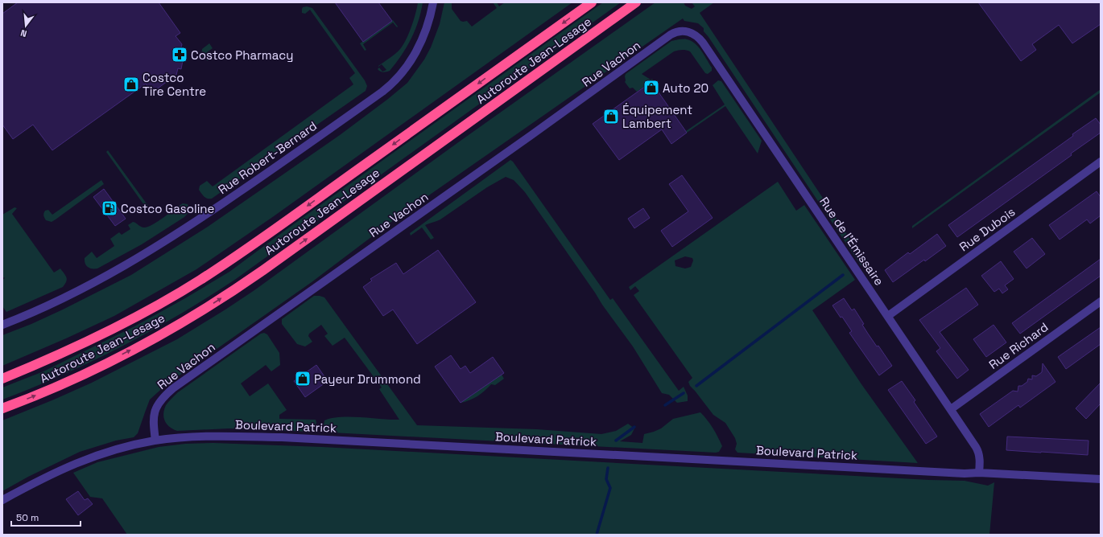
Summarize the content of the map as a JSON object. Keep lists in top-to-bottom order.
{
  "streets": {
    "highway": ["Autoroute Jean-Lesage"],
    "street": [
      "Rue Vachon",
      "Rue Robert-Bernard",
      "Rue Dubois",
      "Rue de l'Émissaire",
      "Rue Richard",
      "Boulevard Patrick"
    ]
  },
  "crossings": [
    ["Rue Vachon", "Rue de l'Émissaire"],
    ["Rue Vachon", "Boulevard Patrick"],
    ["Rue Dubois", "Rue de l'Émissaire"],
    ["Rue de l'Émissaire", "Rue Richard"],
    ["Rue de l'Émissaire", "Boulevard Patrick"]
  ],
  "places": {
    "pharmacy": ["Costco Pharmacy"],
    "shop": [
      "Costco Tire Centre",
      "Auto 20",
      "Équipement Lambert",
      "Payeur Drummond"
    ],
    "fuel station": ["Costco Gasoline"]
  },
  "scale_bar": "50 m",
  "north": "bottom"
}
